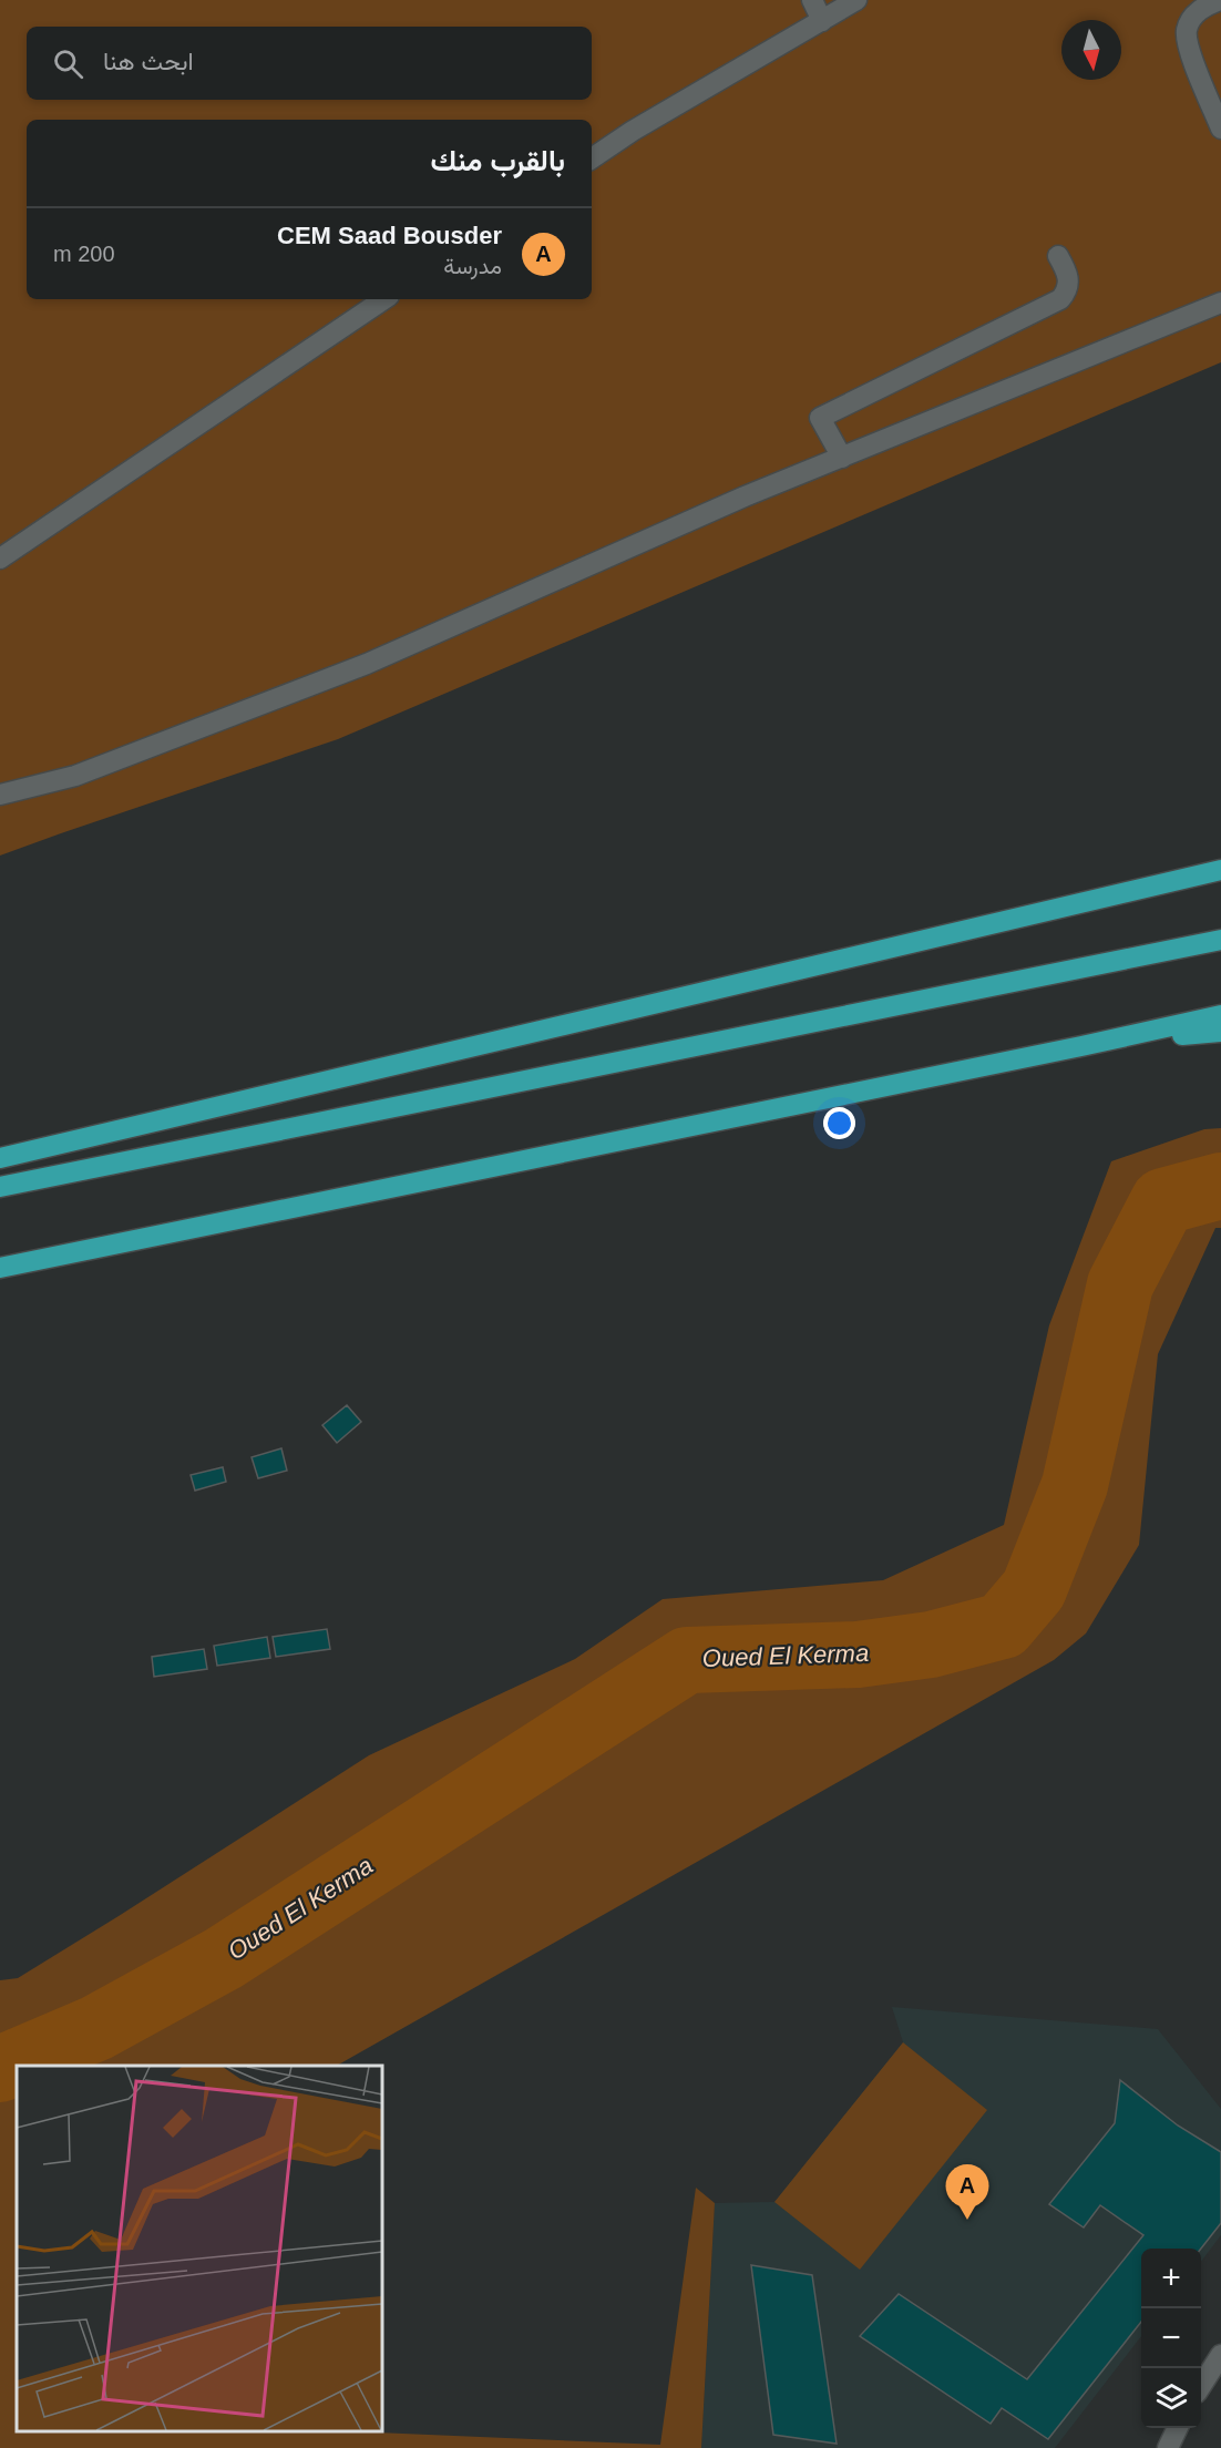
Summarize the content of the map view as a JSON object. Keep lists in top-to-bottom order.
{
  "water": ["Oued El Kerma"],
  "north": "bottom",
  "page": {
    "search": "ابحث هنا",
    "heading": "بالقرب منك",
    "list": [
      {
        "mark": "A",
        "name": "CEM Saad Bousder",
        "note": "مدرسة",
        "value": "200 m"
      }
    ],
    "pins": "A",
    "map_buttons": ["+", "−"]
  }
}
